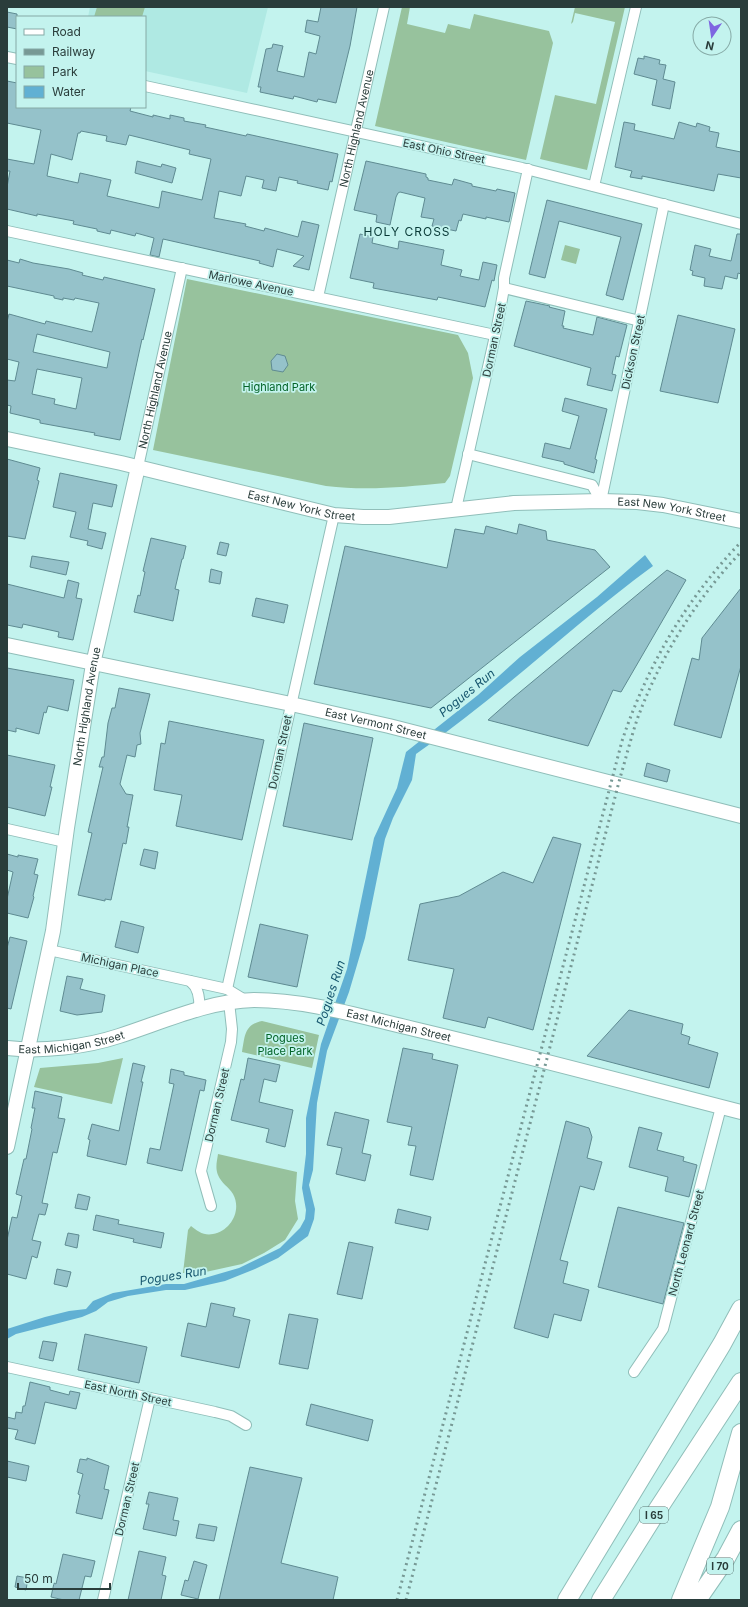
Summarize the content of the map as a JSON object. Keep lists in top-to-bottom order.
{
  "streets": {
    "highway": ["I 65", "I 70"],
    "main road": [
      "North Highland Avenue",
      "East New York Street",
      "East Vermont Street",
      "East Michigan Street"
    ],
    "street": [
      "East Ohio Street",
      "Marlowe Avenue",
      "Dorman Street",
      "Dickson Street",
      "Michigan Place",
      "North Leonard Street",
      "East North Street"
    ]
  },
  "crossings": [
    ["North Highland Avenue", "East Ohio Street"],
    ["North Highland Avenue", "Marlowe Avenue"],
    ["North Highland Avenue", "East New York Street"],
    ["North Highland Avenue", "East Vermont Street"],
    ["North Highland Avenue", "Michigan Place"],
    ["North Highland Avenue", "East Michigan Street"],
    ["East Ohio Street", "Dorman Street"],
    ["East Ohio Street", "Dickson Street"],
    ["Marlowe Avenue", "Dorman Street"],
    ["Dorman Street", "East New York Street"],
    ["Dorman Street", "East Vermont Street"],
    ["Dorman Street", "Michigan Place"],
    ["Dorman Street", "East Michigan Street"],
    ["Dorman Street", "East North Street"],
    ["Dickson Street", "East New York Street"],
    ["Michigan Place", "East Michigan Street"],
    ["East Michigan Street", "North Leonard Street"]
  ],
  "districts": ["HOLY CROSS"],
  "water": ["Pogues Run"],
  "parks": ["Highland Park", "Pogues Place Park"],
  "legend": [
    "Road",
    "Railway",
    "Park",
    "Water"
  ],
  "scale_bar": "50 m",
  "north": "bottom"
}
